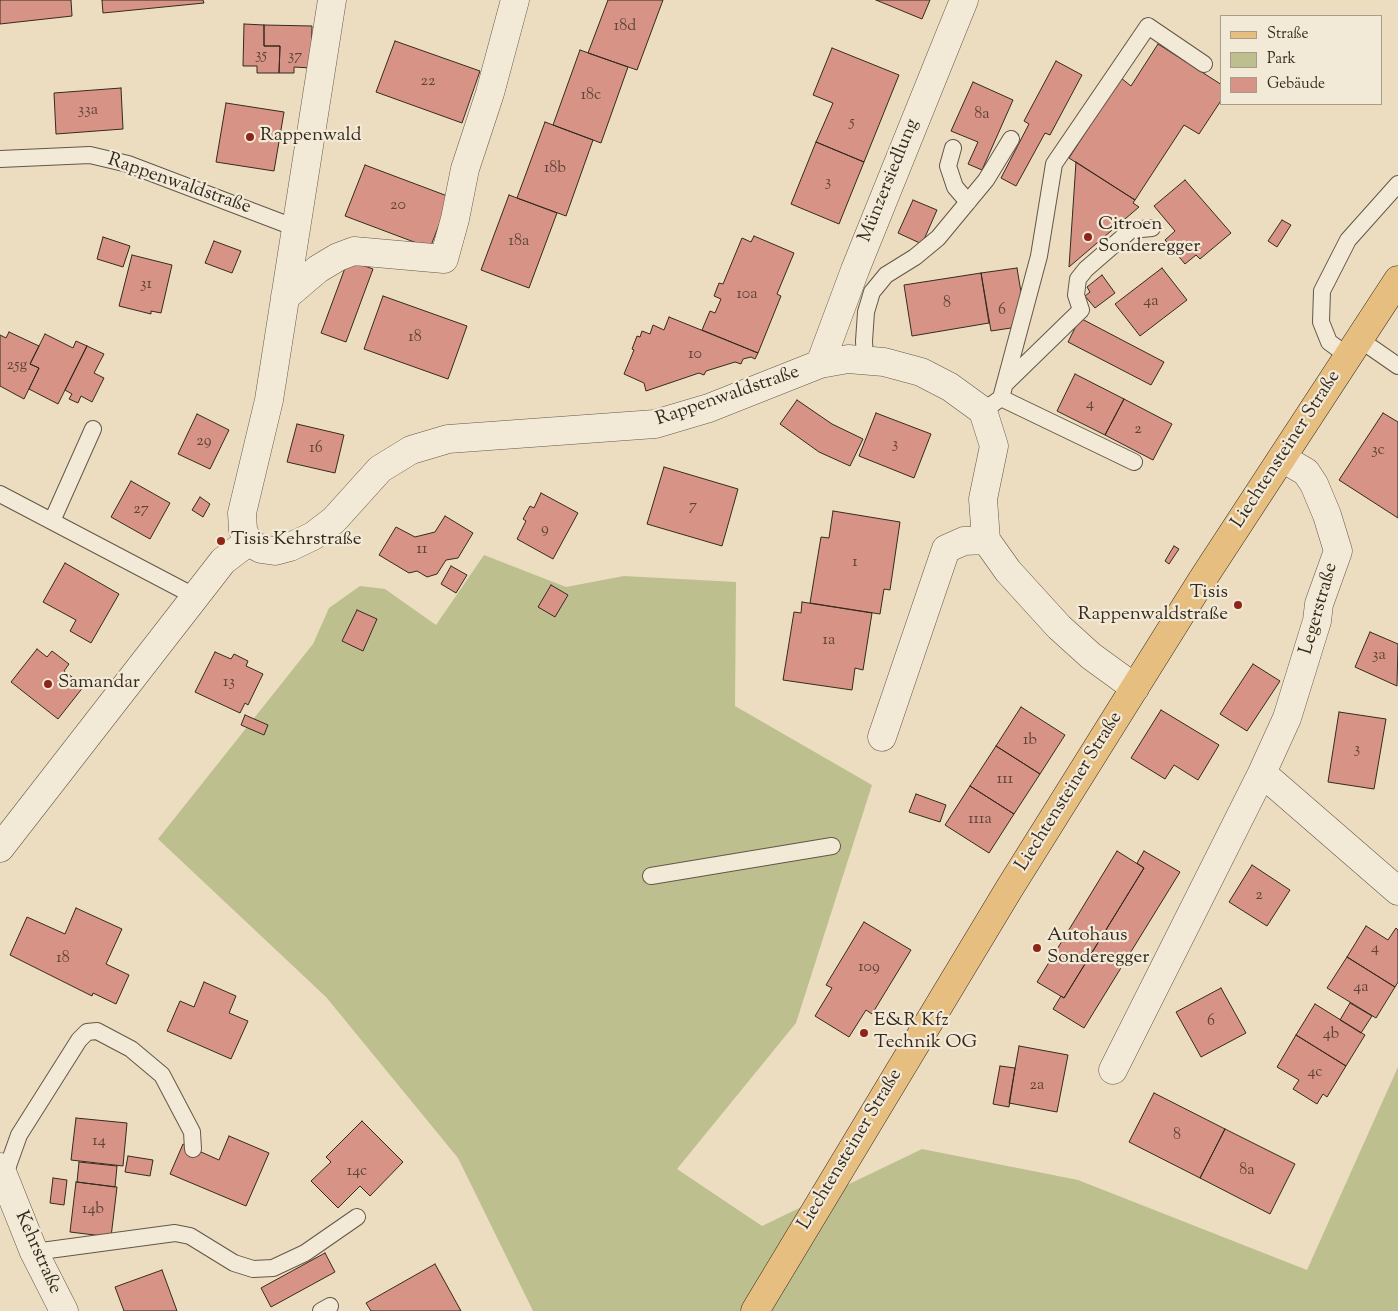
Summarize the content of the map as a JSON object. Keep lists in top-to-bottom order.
{
  "streets": {
    "main road": ["Liechtensteiner Straße"],
    "street": [
      "Münzersiedlung",
      "Rappenwaldstraße",
      "Legerstraße",
      "Kehrstraße"
    ]
  },
  "crossings": [
    ["Münzersiedlung", "Rappenwaldstraße"],
    ["Liechtensteiner Straße", "Legerstraße"]
  ],
  "places": [
    "Rappenwald",
    "Citroen Sonderegger",
    "Tisis Kehrstraße",
    "Tisis Rappenwaldstraße",
    "Samandar",
    "Autohaus Sonderegger",
    "E&R Kfz Technik OG"
  ],
  "house_numbers": [
    "18d",
    "35",
    "37",
    "22",
    "18c",
    "33a",
    "8a",
    "5",
    "18b",
    "3",
    "20",
    "18a",
    "31",
    "10a",
    "4a",
    "8",
    "6",
    "18",
    "10",
    "25g",
    "4",
    "2",
    "29",
    "3",
    "16",
    "3c",
    "7",
    "27",
    "9",
    "11",
    "1",
    "1a",
    "3a",
    "13",
    "1b",
    "3",
    "111",
    "111a",
    "2",
    "4",
    "18",
    "109",
    "4a",
    "6",
    "4b",
    "4c",
    "2a",
    "8",
    "14",
    "8a",
    "14c",
    "14b"
  ],
  "legend": ["Straße", "Park", "Gebäude"]
}
